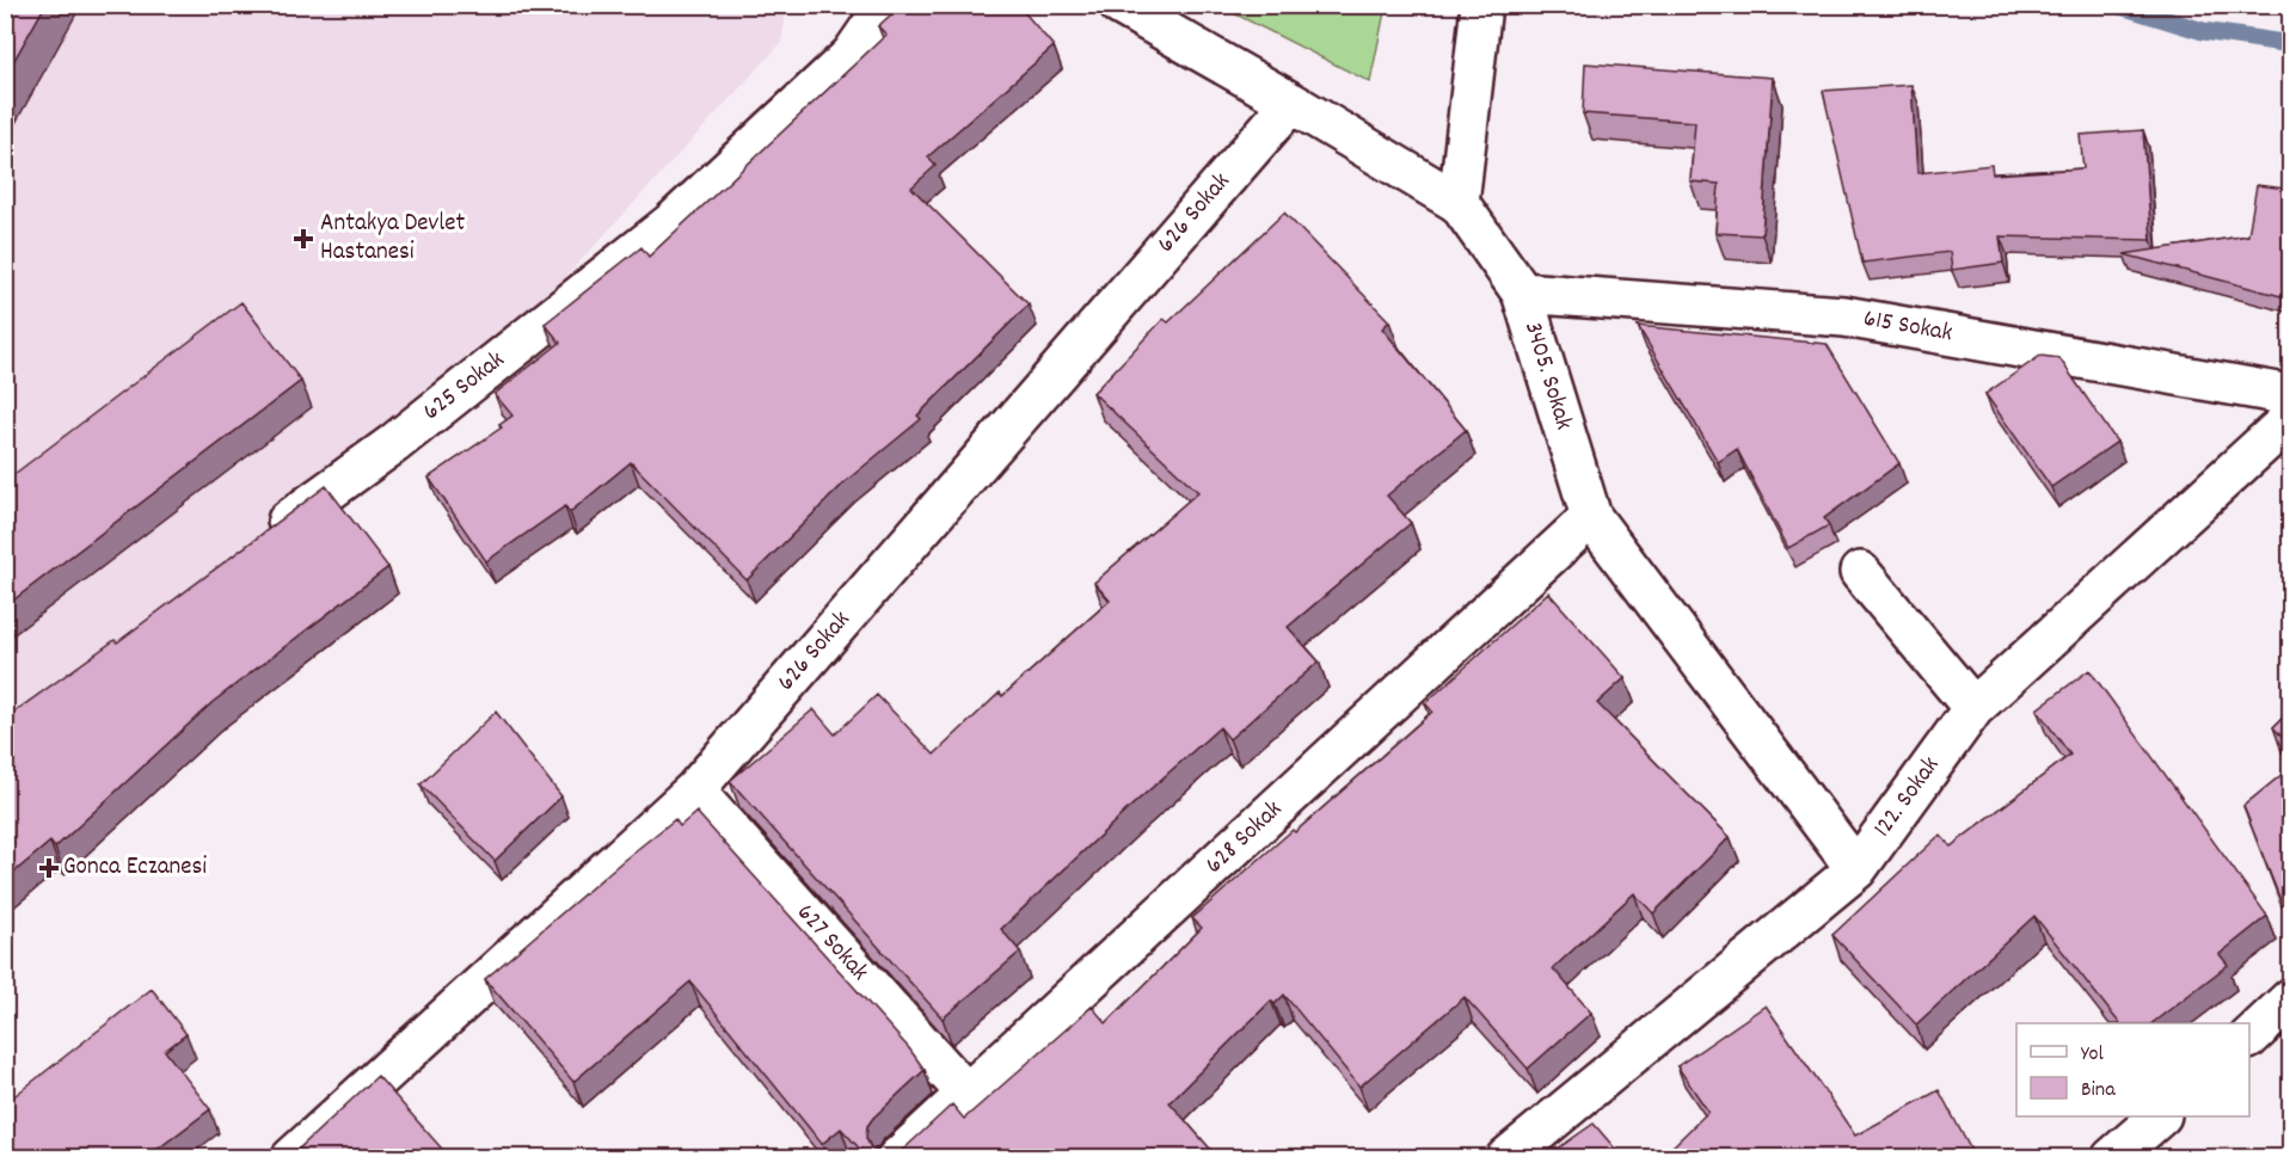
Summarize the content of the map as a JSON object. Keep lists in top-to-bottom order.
{
  "streets": {
    "street": [
      "626 Sokak",
      "615 Sokak",
      "3405. Sokak",
      "625 Sokak",
      "122. Sokak",
      "628 Sokak",
      "627 Sokak"
    ]
  },
  "crossings": [
    ["626 Sokak", "3405. Sokak"],
    ["626 Sokak", "627 Sokak"],
    ["615 Sokak", "3405. Sokak"],
    ["3405. Sokak", "122. Sokak"],
    ["3405. Sokak", "628 Sokak"],
    ["628 Sokak", "627 Sokak"]
  ],
  "places": {
    "health": ["Antakya Devlet Hastanesi", "Gonca Eczanesi"]
  },
  "legend": ["Yol", "Bina"]
}
